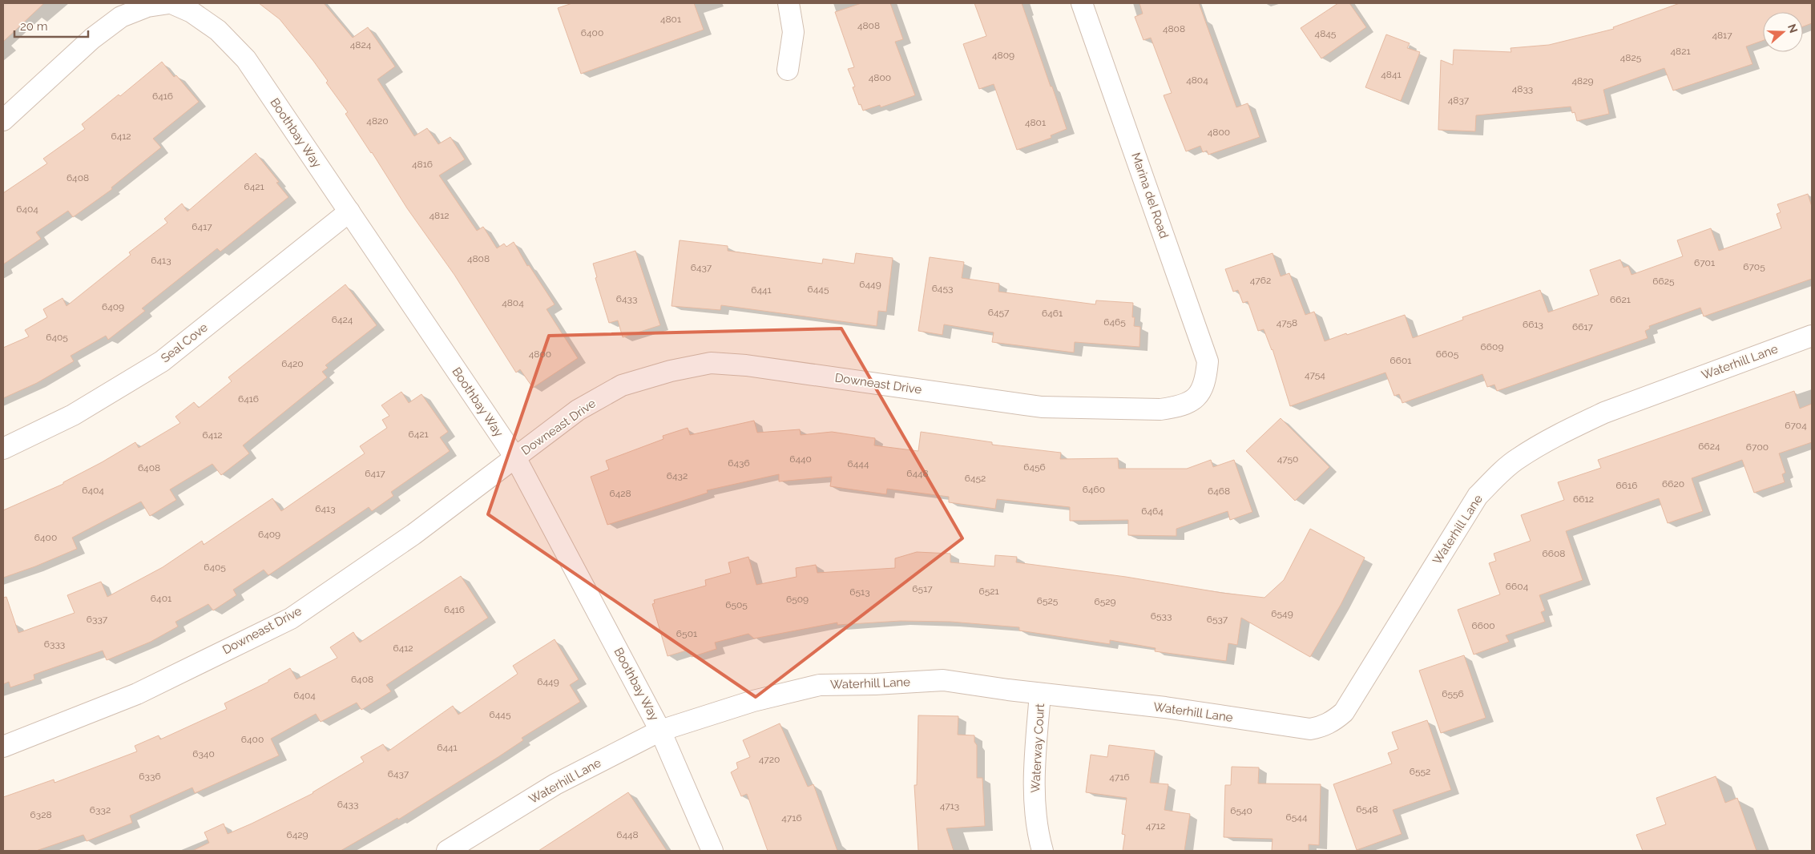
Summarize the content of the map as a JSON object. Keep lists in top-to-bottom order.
{
  "streets": {
    "street": [
      "Boothbay Way",
      "Marina del Road",
      "Seal Cove",
      "Waterhill Lane",
      "Downeast Drive",
      "Waterway Court"
    ]
  },
  "crossings": [
    ["Boothbay Way", "Seal Cove"],
    ["Boothbay Way", "Waterhill Lane"],
    ["Boothbay Way", "Downeast Drive"],
    ["Marina del Road", "Downeast Drive"],
    ["Waterhill Lane", "Waterway Court"]
  ],
  "house_numbers": [
    "4801",
    "4808",
    "4808",
    "6400",
    "4845",
    "4817",
    "4824",
    "4821",
    "4809",
    "4825",
    "4841",
    "4800",
    "4804",
    "4829",
    "4833",
    "6416",
    "4837",
    "4820",
    "4801",
    "4800",
    "6412",
    "4816",
    "6408",
    "6421",
    "6404",
    "4812",
    "6417",
    "4808",
    "6413",
    "6701",
    "6705",
    "6437",
    "4762",
    "6625",
    "6449",
    "6453",
    "6445",
    "6441",
    "6433",
    "6621",
    "4804",
    "6409",
    "6457",
    "6461",
    "6424",
    "6465",
    "4758",
    "6613",
    "6617",
    "6405",
    "6609",
    "4800",
    "6605",
    "6601",
    "6420",
    "4754",
    "6416",
    "6704",
    "6421",
    "6412",
    "6624",
    "6700",
    "6440",
    "4750",
    "6436",
    "6444",
    "6456",
    "6408",
    "6417",
    "6448",
    "6432",
    "6452",
    "6620",
    "6616",
    "6460",
    "6404",
    "6468",
    "6428",
    "6612",
    "6413",
    "6464",
    "6409",
    "6400",
    "6608",
    "6405",
    "6604",
    "6517",
    "6521",
    "6513",
    "6401",
    "6509",
    "6525",
    "6529",
    "6505",
    "6416",
    "6549",
    "6533",
    "6337",
    "6537",
    "6600",
    "6501",
    "6333",
    "6412",
    "6408",
    "6449",
    "6556",
    "6404",
    "6445",
    "6400",
    "6441",
    "6340",
    "4720",
    "6552",
    "6437",
    "6336",
    "4716",
    "6433",
    "4713",
    "6548",
    "6332",
    "6540",
    "6328",
    "6544",
    "4716",
    "4712",
    "6429",
    "6448"
  ],
  "scale_bar": "20 m",
  "north": "right"
}
